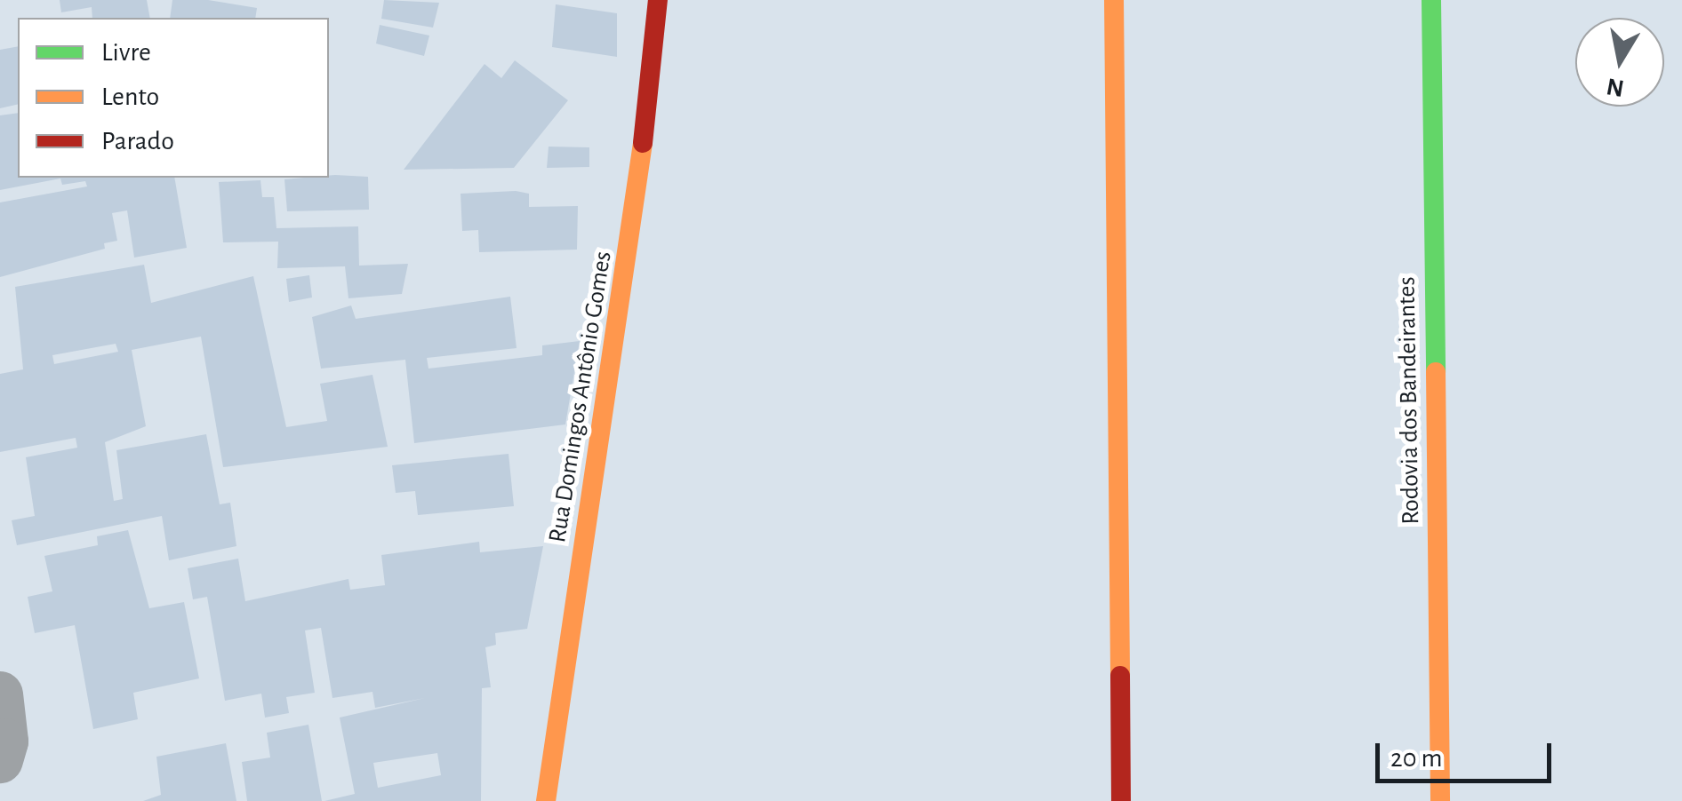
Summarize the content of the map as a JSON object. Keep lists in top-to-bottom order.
{
  "streets": {
    "main road": ["Rua Domingos Antônio Gomes", "Rodovia dos Bandeirantes"]
  },
  "legend": ["Livre", "Lento", "Parado"],
  "scale_bar": "20 m",
  "north": "bottom"
}
